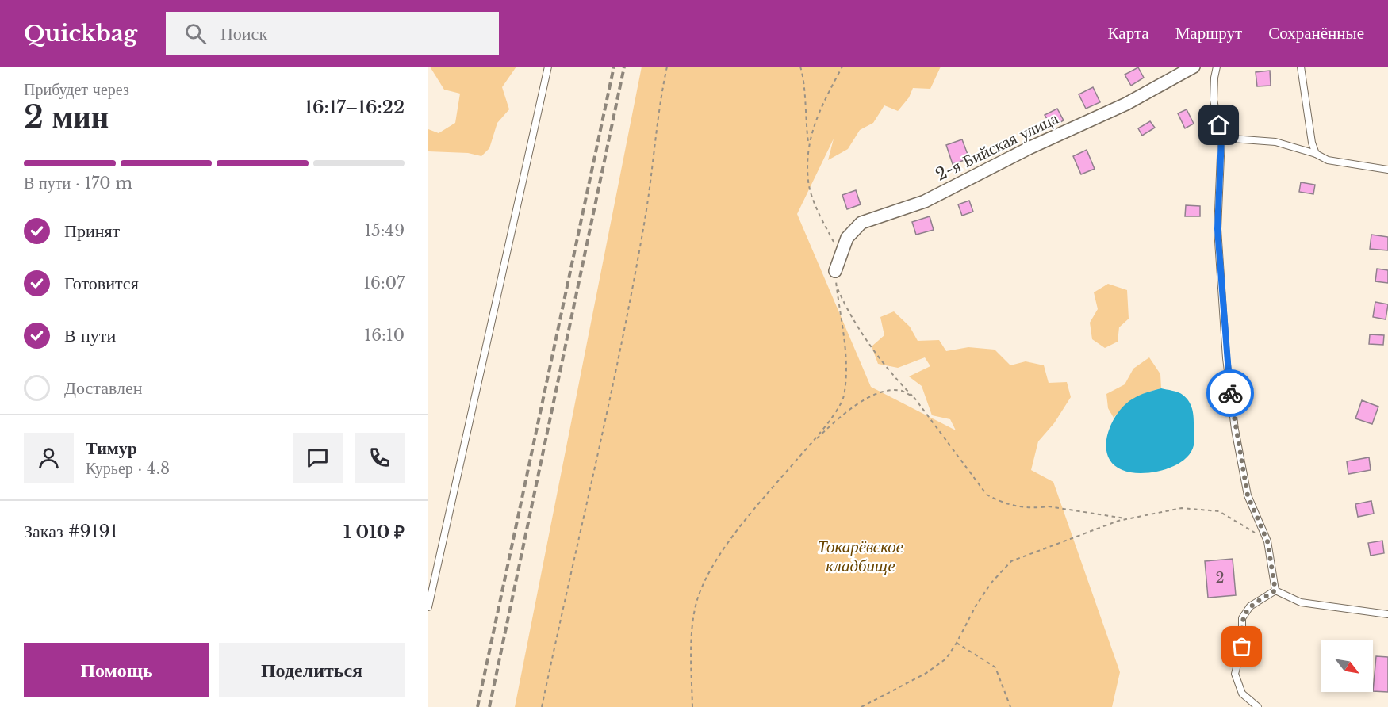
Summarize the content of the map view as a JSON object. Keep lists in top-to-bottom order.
{
  "streets": {
    "street": ["2-я Бийская улица"]
  },
  "parks": ["Токарёвское кладбище"],
  "house_numbers": ["2"],
  "north": "bottom right",
  "page": {
    "header": "Quickbag",
    "search": "Поиск",
    "nav": ["Карта", "Маршрут", "Сохранённые"],
    "heading": ["2 мин", "Прибудет через", "16:17–16:22"],
    "panel": [
      "Тимур",
      "Курьер · 4.8",
      "Заказ #9191",
      "1 010 ₽"
    ],
    "bar": "В пути · 170 m",
    "list": [
      ["Принят", "15:49"],
      ["Готовится", "16:07"],
      ["В пути", "16:10"],
      "Доставлен"
    ],
    "buttons": ["Помощь", "Поделиться"]
  }
}
